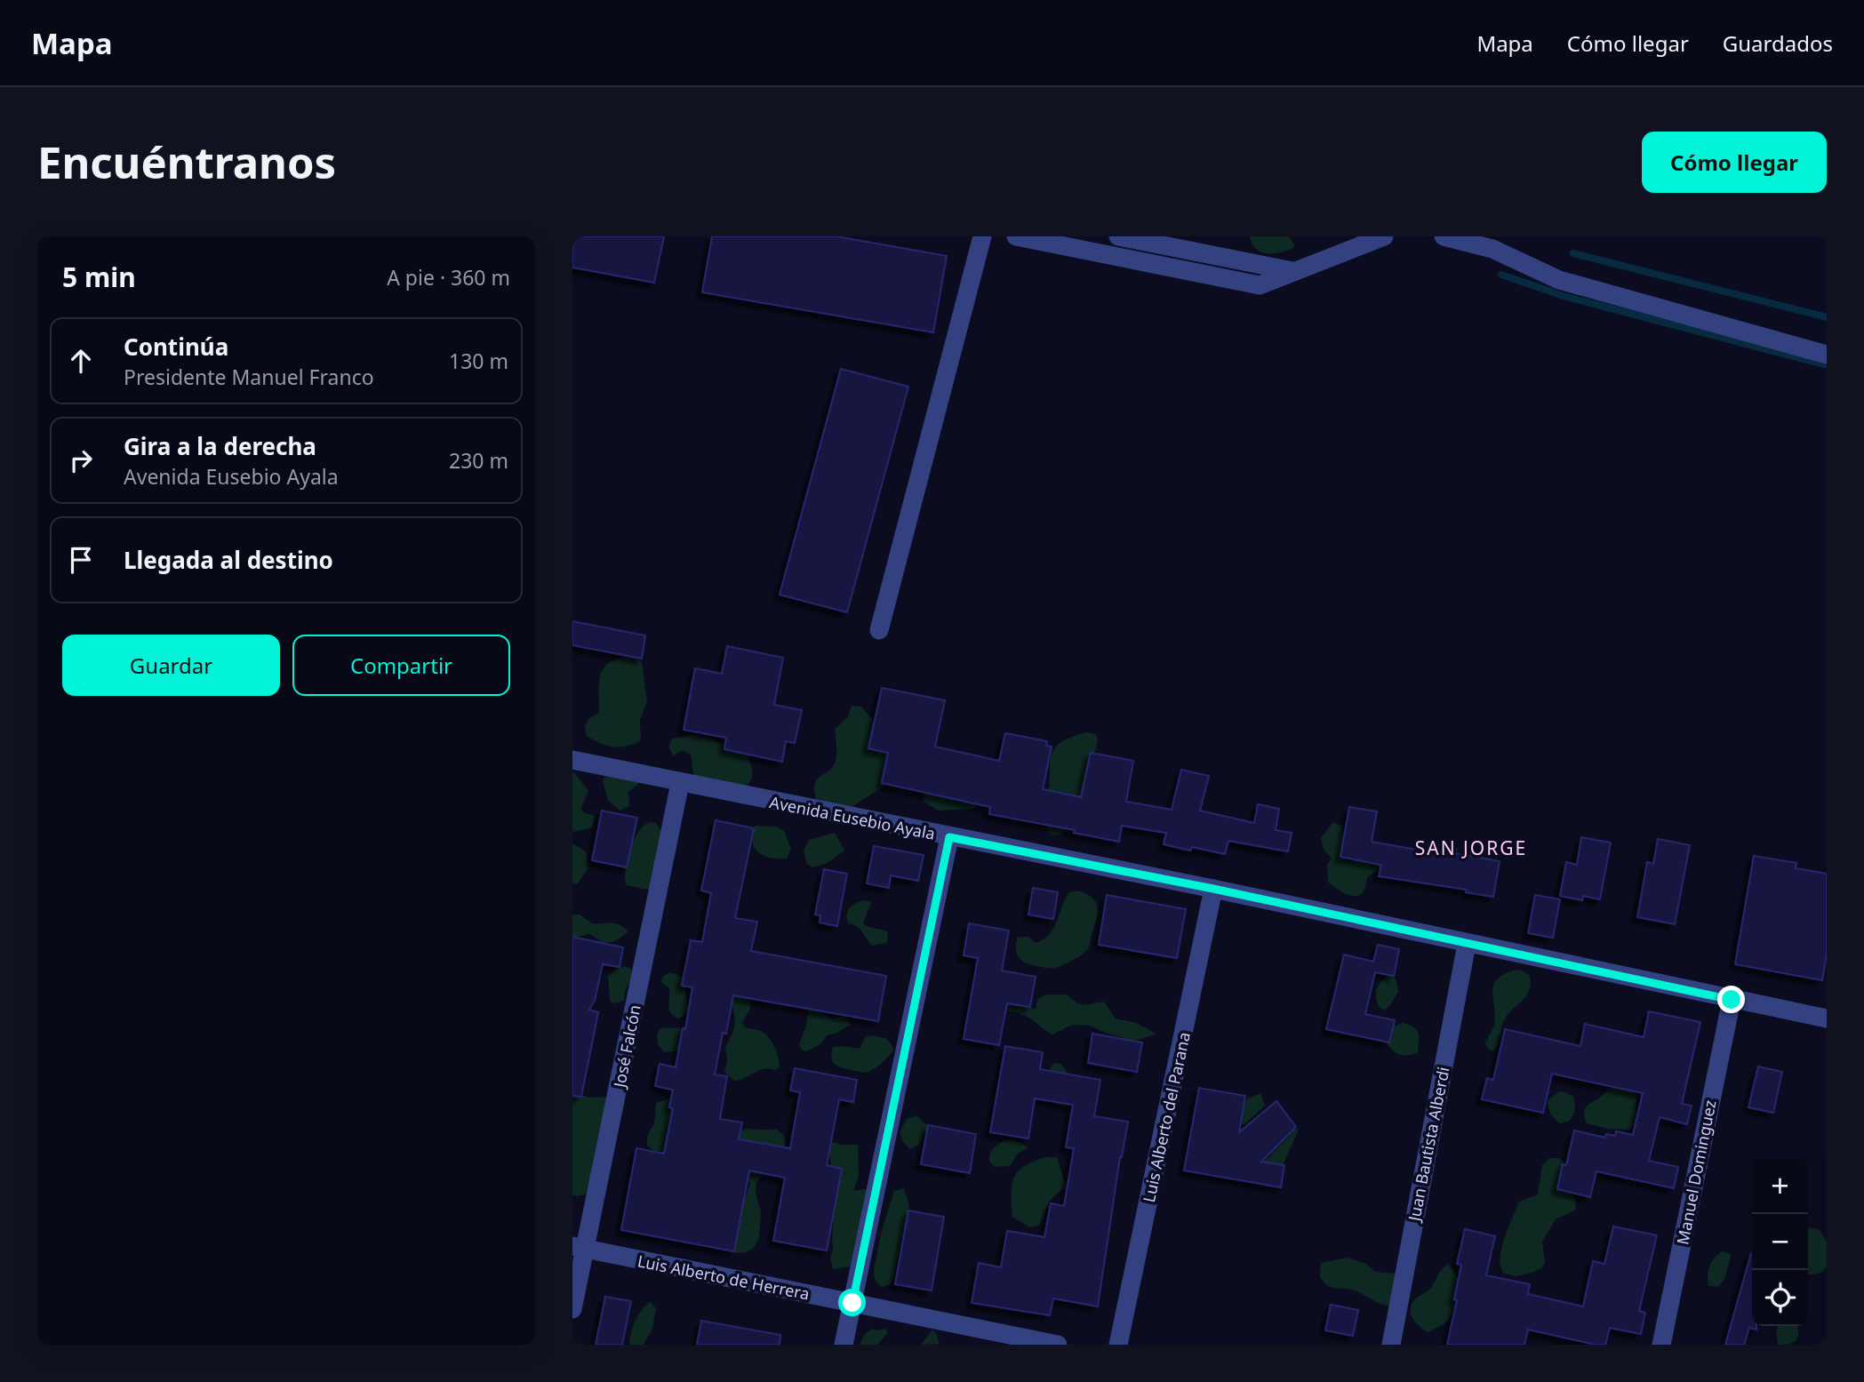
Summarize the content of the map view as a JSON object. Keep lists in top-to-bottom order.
{
  "streets": {
    "street": [
      "Avenida Eusebio Ayala",
      "José Falcón",
      "Luis Alberto del Parana",
      "Juan Bautista Alberdi",
      "Manuel Dominguez",
      "Luis Alberto de Herrera"
    ]
  },
  "crossings": [
    ["Avenida Eusebio Ayala", "José Falcón"],
    ["Avenida Eusebio Ayala", "Luis Alberto del Parana"],
    ["Avenida Eusebio Ayala", "Juan Bautista Alberdi"],
    ["Avenida Eusebio Ayala", "Manuel Dominguez"],
    ["José Falcón", "Luis Alberto de Herrera"]
  ],
  "districts": ["SAN JORGE"],
  "page": {
    "header": "Mapa",
    "nav": ["Mapa", "Cómo llegar", "Guardados"],
    "buttons": [
      "Cómo llegar",
      ["Guardar", "Compartir"]
    ],
    "title": "Encuéntranos",
    "heading": ["5 min", "A pie · 360 m"],
    "list": [
      ["Continúa", "Presidente Manuel Franco", "130 m"],
      ["Gira a la derecha", "Avenida Eusebio Ayala", "230 m"],
      "Llegada al destino"
    ],
    "map_buttons": ["+", "−"]
  }
}
